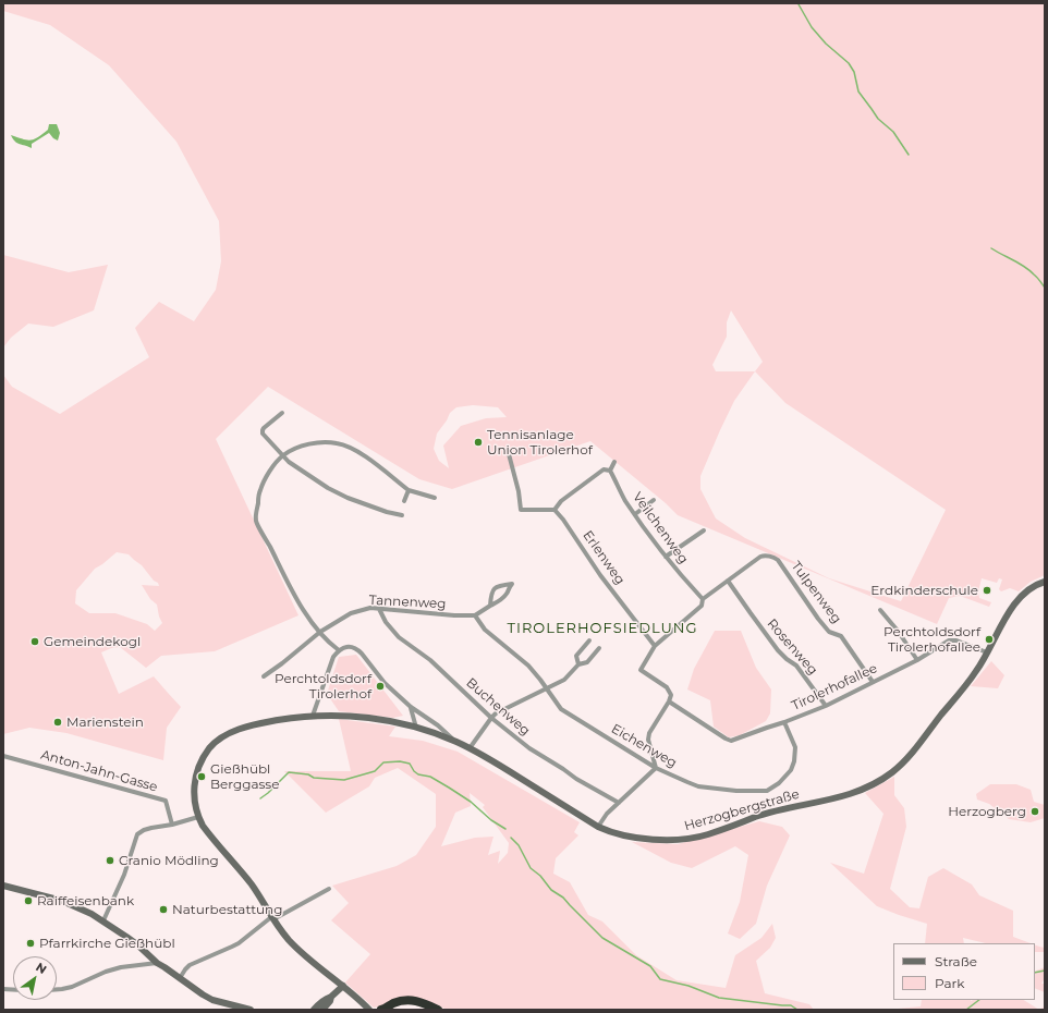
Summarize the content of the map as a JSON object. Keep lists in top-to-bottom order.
{
  "streets": {
    "main road": ["Herzogbergstraße"],
    "street": [
      "Veilchenweg",
      "Erlenweg",
      "Tulpenweg",
      "Tannenweg",
      "Rosenweg",
      "Tirolerhofallee",
      "Buchenweg",
      "Eichenweg",
      "Anton-Jahn-Gasse"
    ]
  },
  "crossings": [
    ["Tulpenweg", "Rosenweg"],
    ["Tulpenweg", "Tirolerhofallee"],
    ["Tannenweg", "Buchenweg"],
    ["Tannenweg", "Eichenweg"],
    ["Rosenweg", "Tirolerhofallee"],
    ["Tirolerhofallee", "Eichenweg"],
    ["Tirolerhofallee", "Herzogbergstraße"]
  ],
  "districts": ["TIROLERHOFSIEDLUNG"],
  "places": [
    "Tennisanlage Union Tirolerhof",
    "Erdkinderschule",
    "Perchtoldsdorf Tirolerhofallee",
    "Gemeindekogl",
    "Perchtoldsdorf Tirolerhof",
    "Marienstein",
    "Gießhübl Berggasse",
    "Herzogberg",
    "Cranio Mödling",
    "Raiffeisenbank",
    "Naturbestattung",
    "Pfarrkirche Gießhübl"
  ],
  "legend": ["Straße", "Park"],
  "north": "top right"
}
